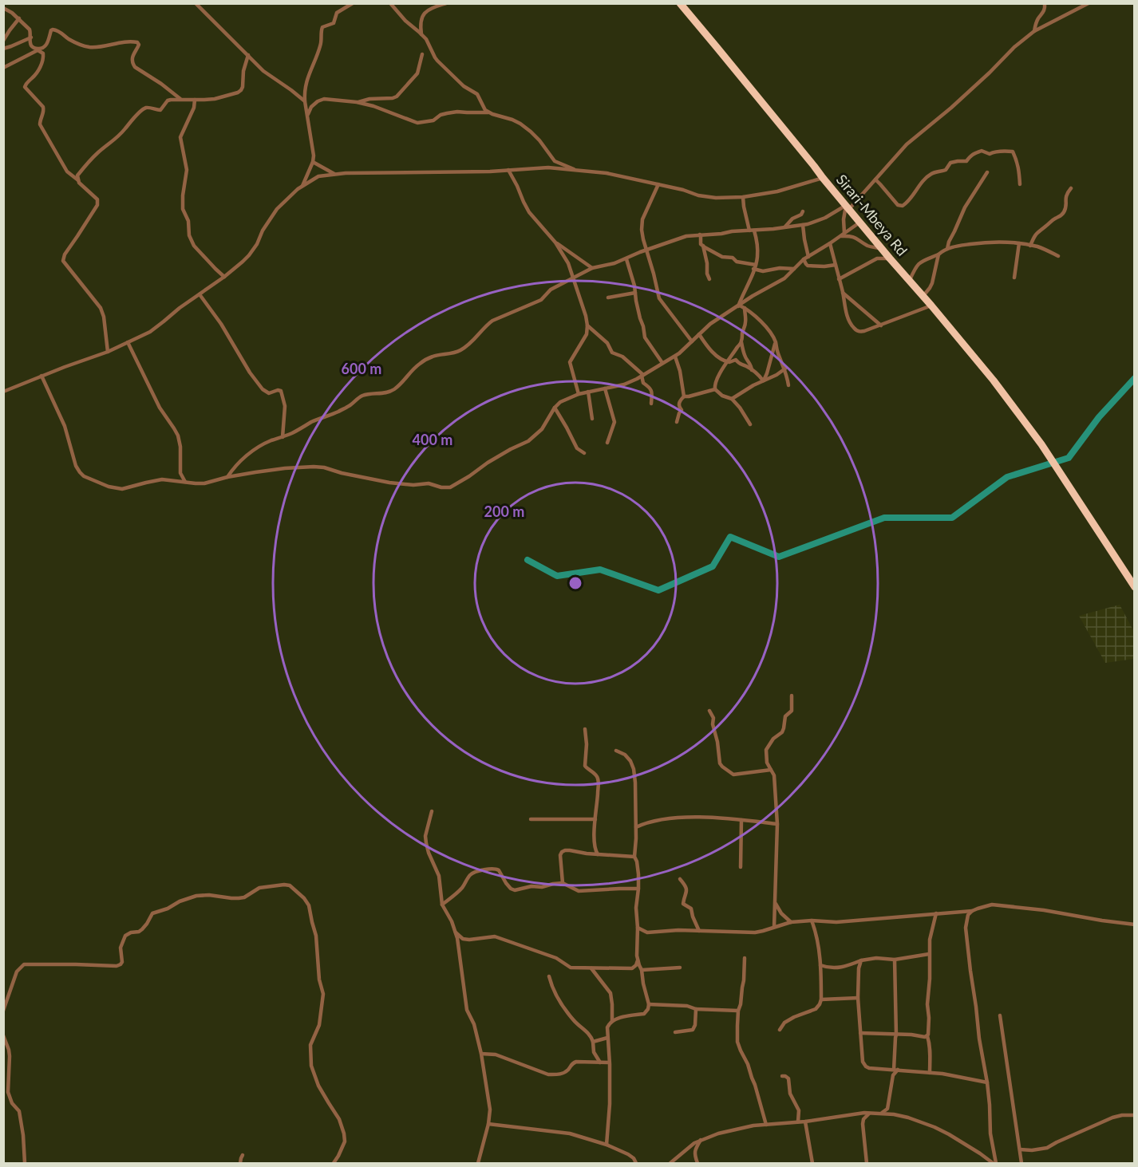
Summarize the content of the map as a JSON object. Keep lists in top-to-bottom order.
{
  "streets": {
    "highway": ["Sirari-Mbeya Rd"]
  },
  "rings": ["600 m", "400 m", "200 m"]
}
